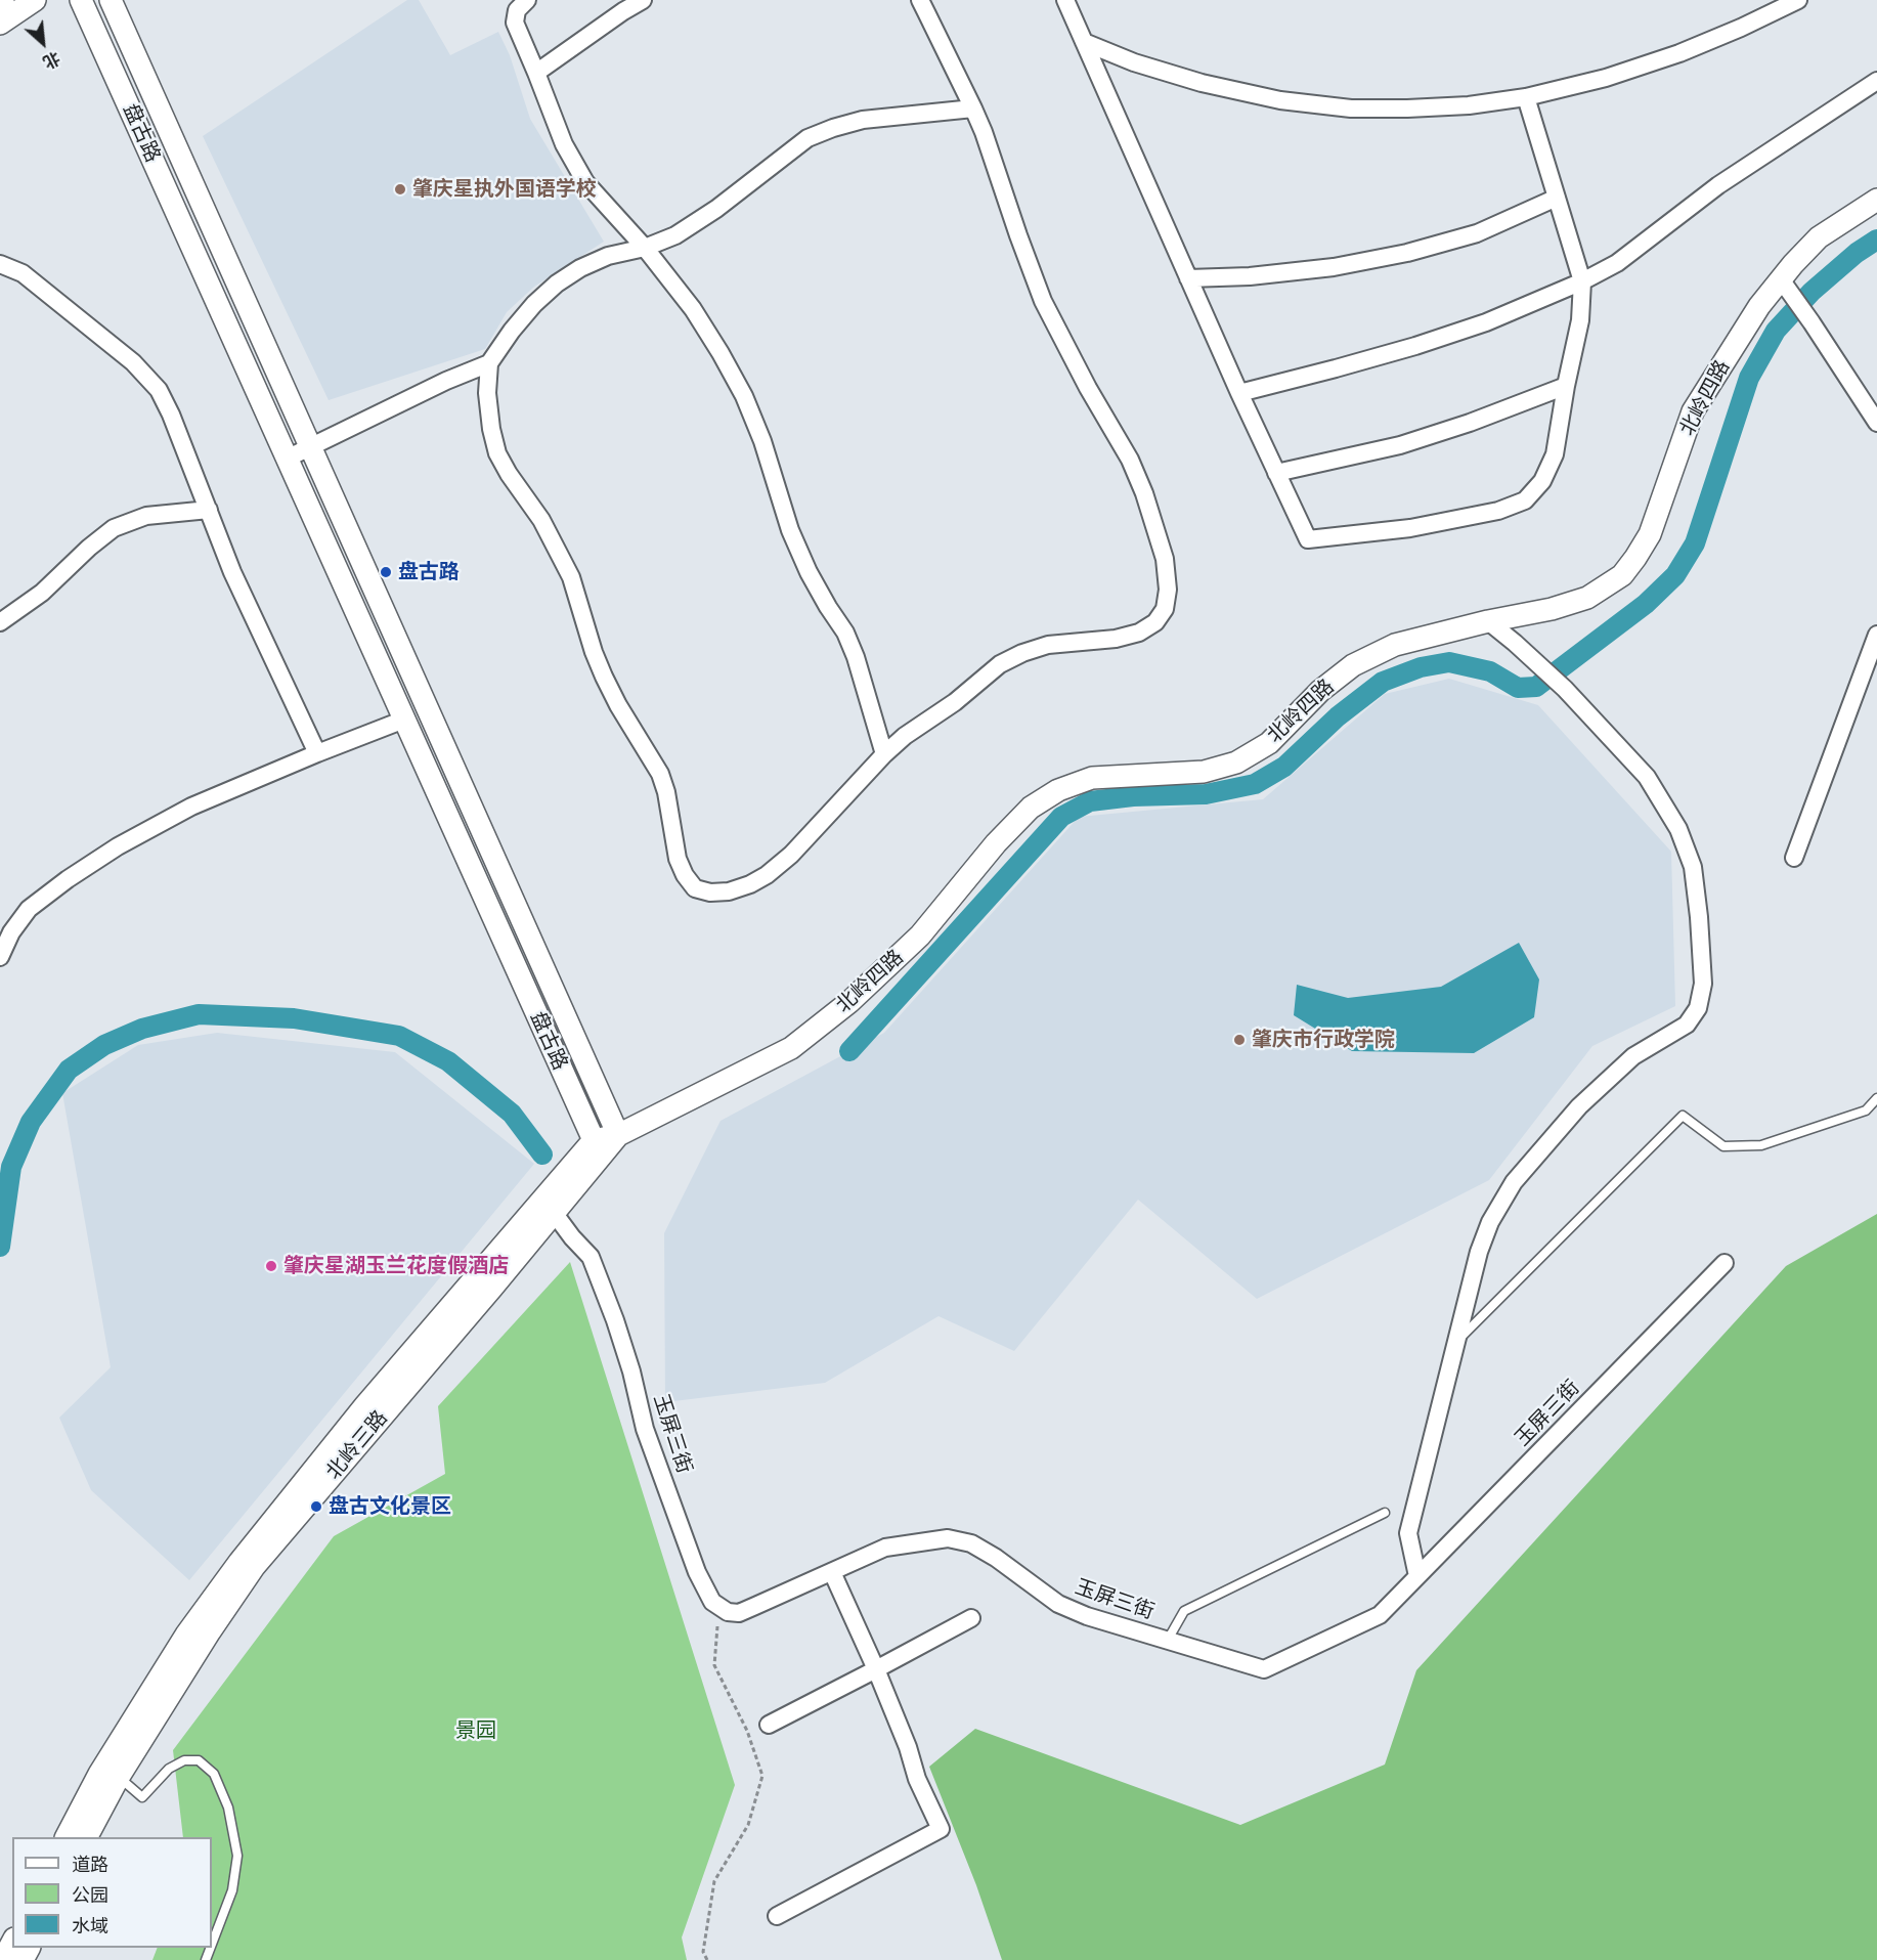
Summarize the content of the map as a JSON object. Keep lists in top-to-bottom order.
{
  "streets": {
    "street": [
      "盘古路",
      "北岭四路",
      "玉屏三街",
      "北岭三路"
    ]
  },
  "crossings": [
    ["盘古路", "北岭四路"],
    ["盘古路", "北岭三路"],
    ["北岭四路", "北岭三路"],
    ["玉屏三街", "北岭三路"]
  ],
  "parks": ["景园"],
  "places": [
    "肇庆星执外国语学校",
    "盘古路",
    "肇庆市行政学院",
    "肇庆星湖玉兰花度假酒店",
    "盘古文化景区"
  ],
  "legend": ["道路", "公园", "水域"],
  "north": "bottom right"
}
